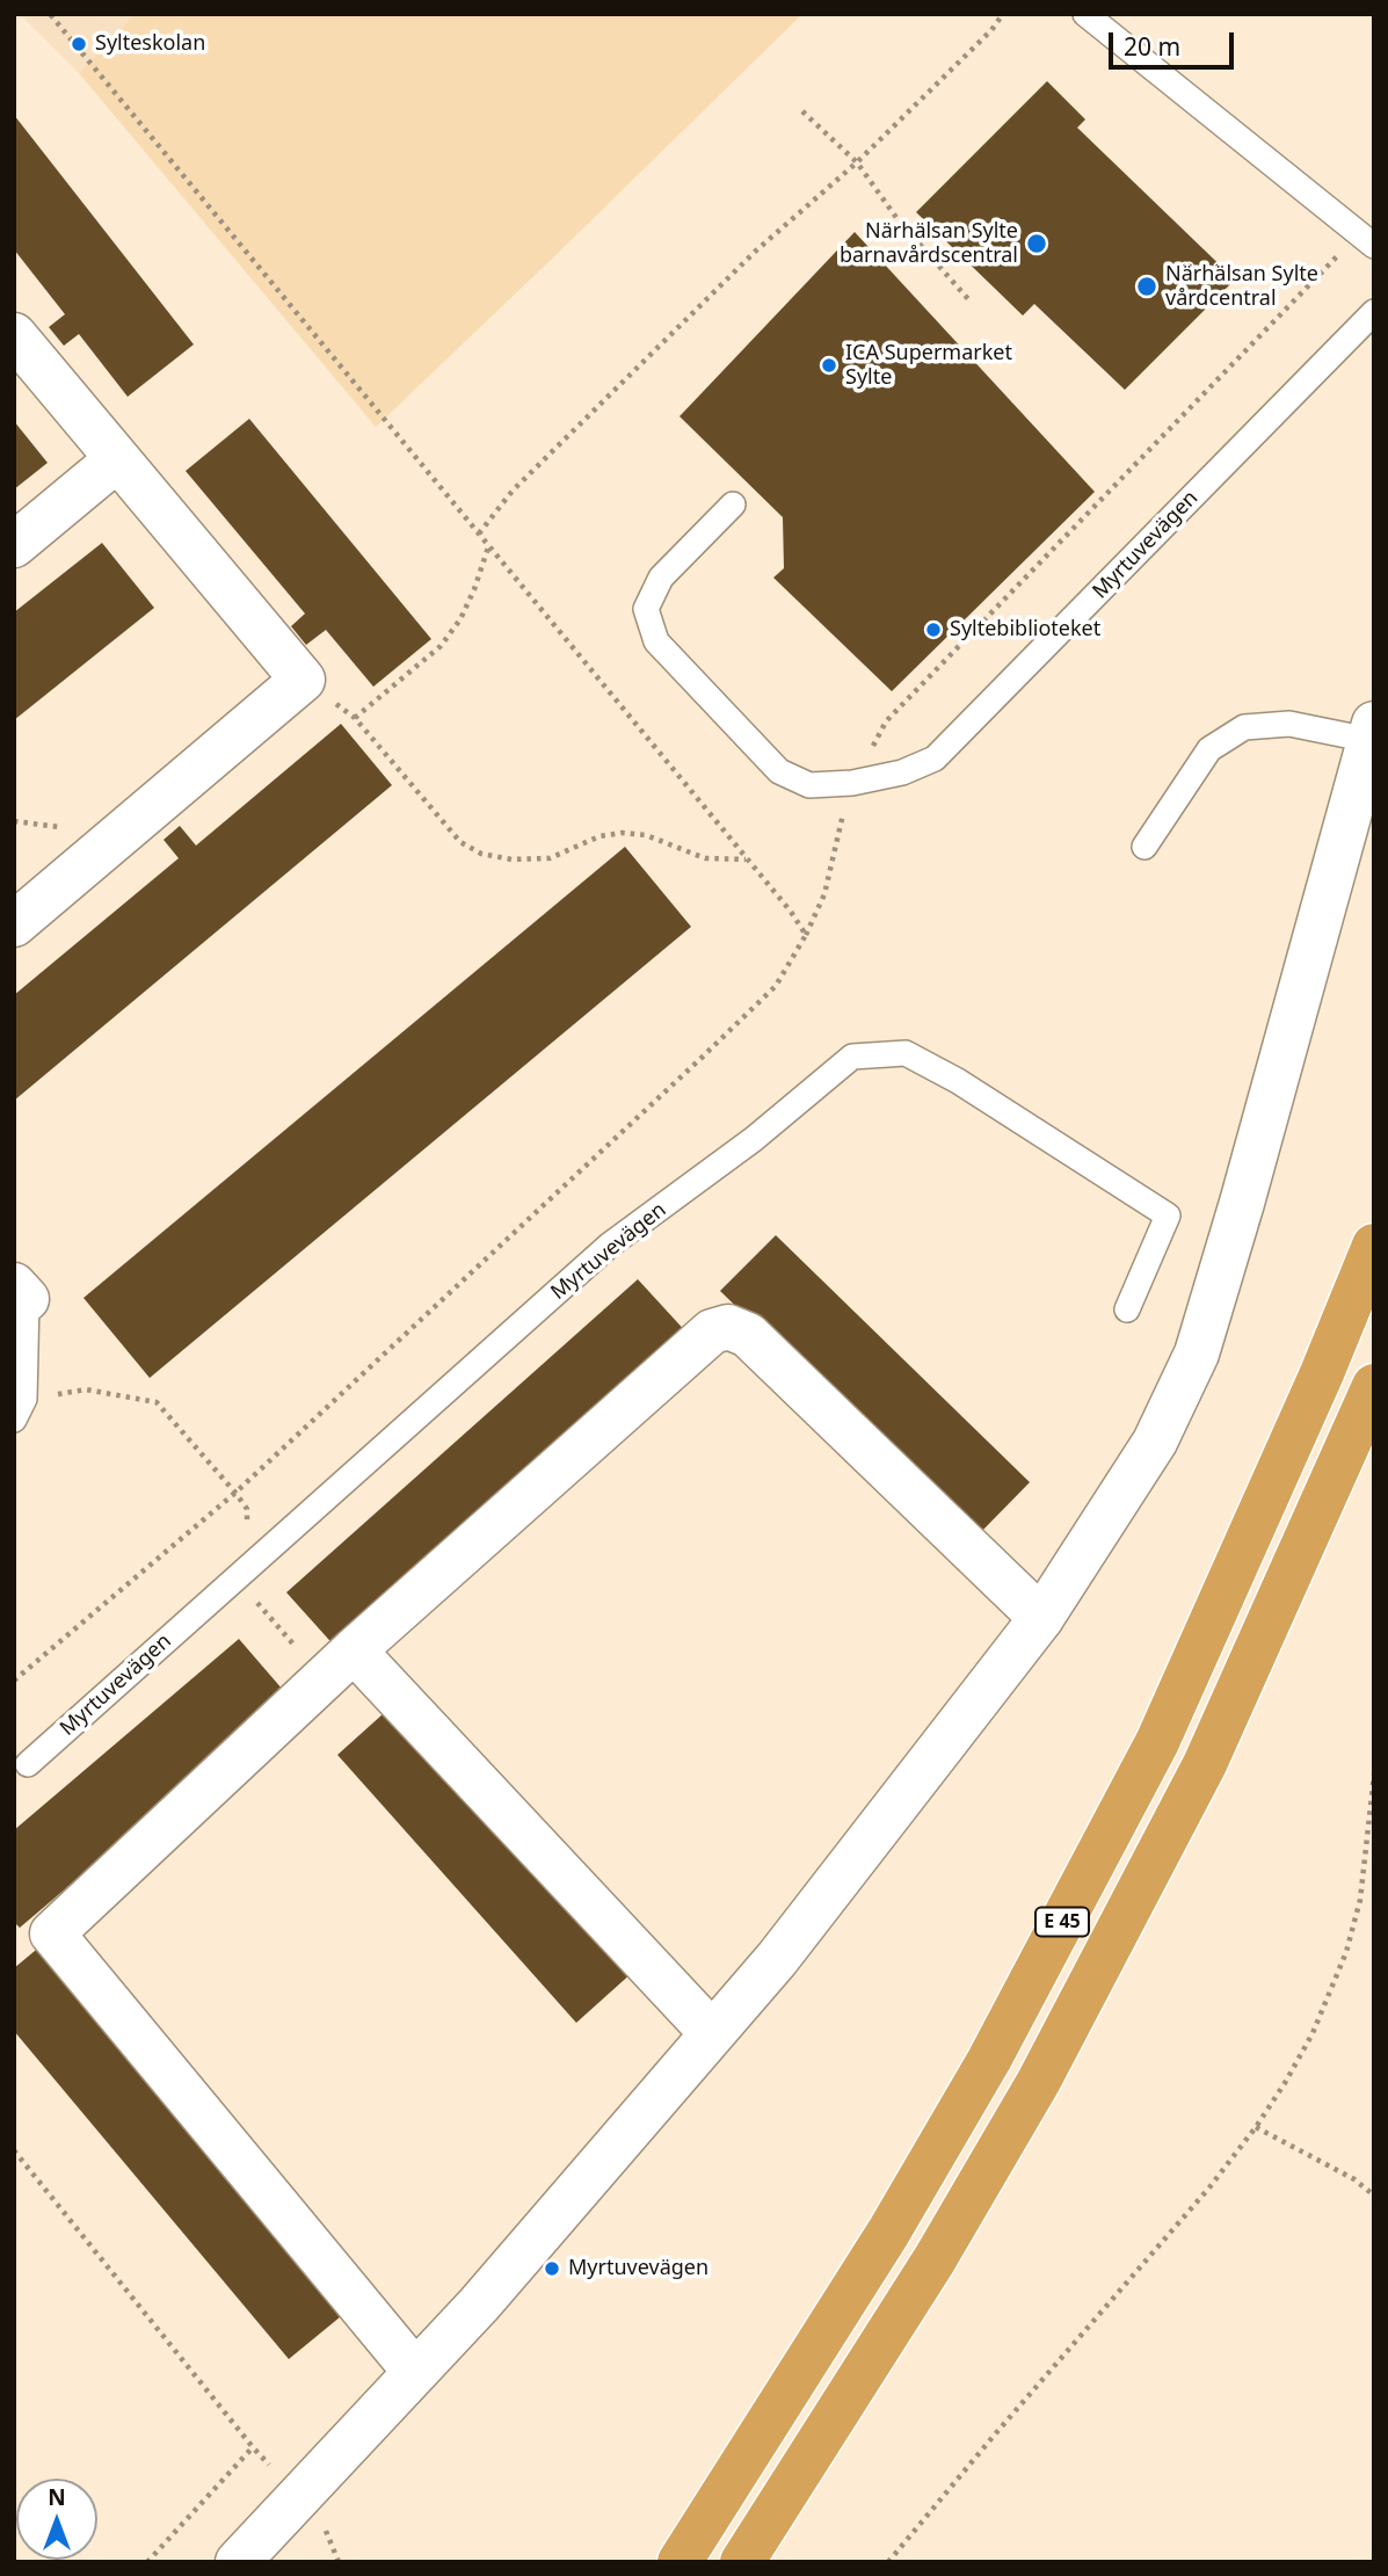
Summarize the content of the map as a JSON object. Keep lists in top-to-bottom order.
{
  "streets": {
    "highway": ["E 45"],
    "lane": ["Myrtuvevägen"]
  },
  "places": [
    "Sylteskolan",
    "Närhälsan Sylte barnavårdscentral",
    "Närhälsan Sylte vårdcentral",
    "ICA Supermarket Sylte",
    "Syltebiblioteket",
    "Myrtuvevägen"
  ],
  "scale_bar": "20 m",
  "north": "top"
}
